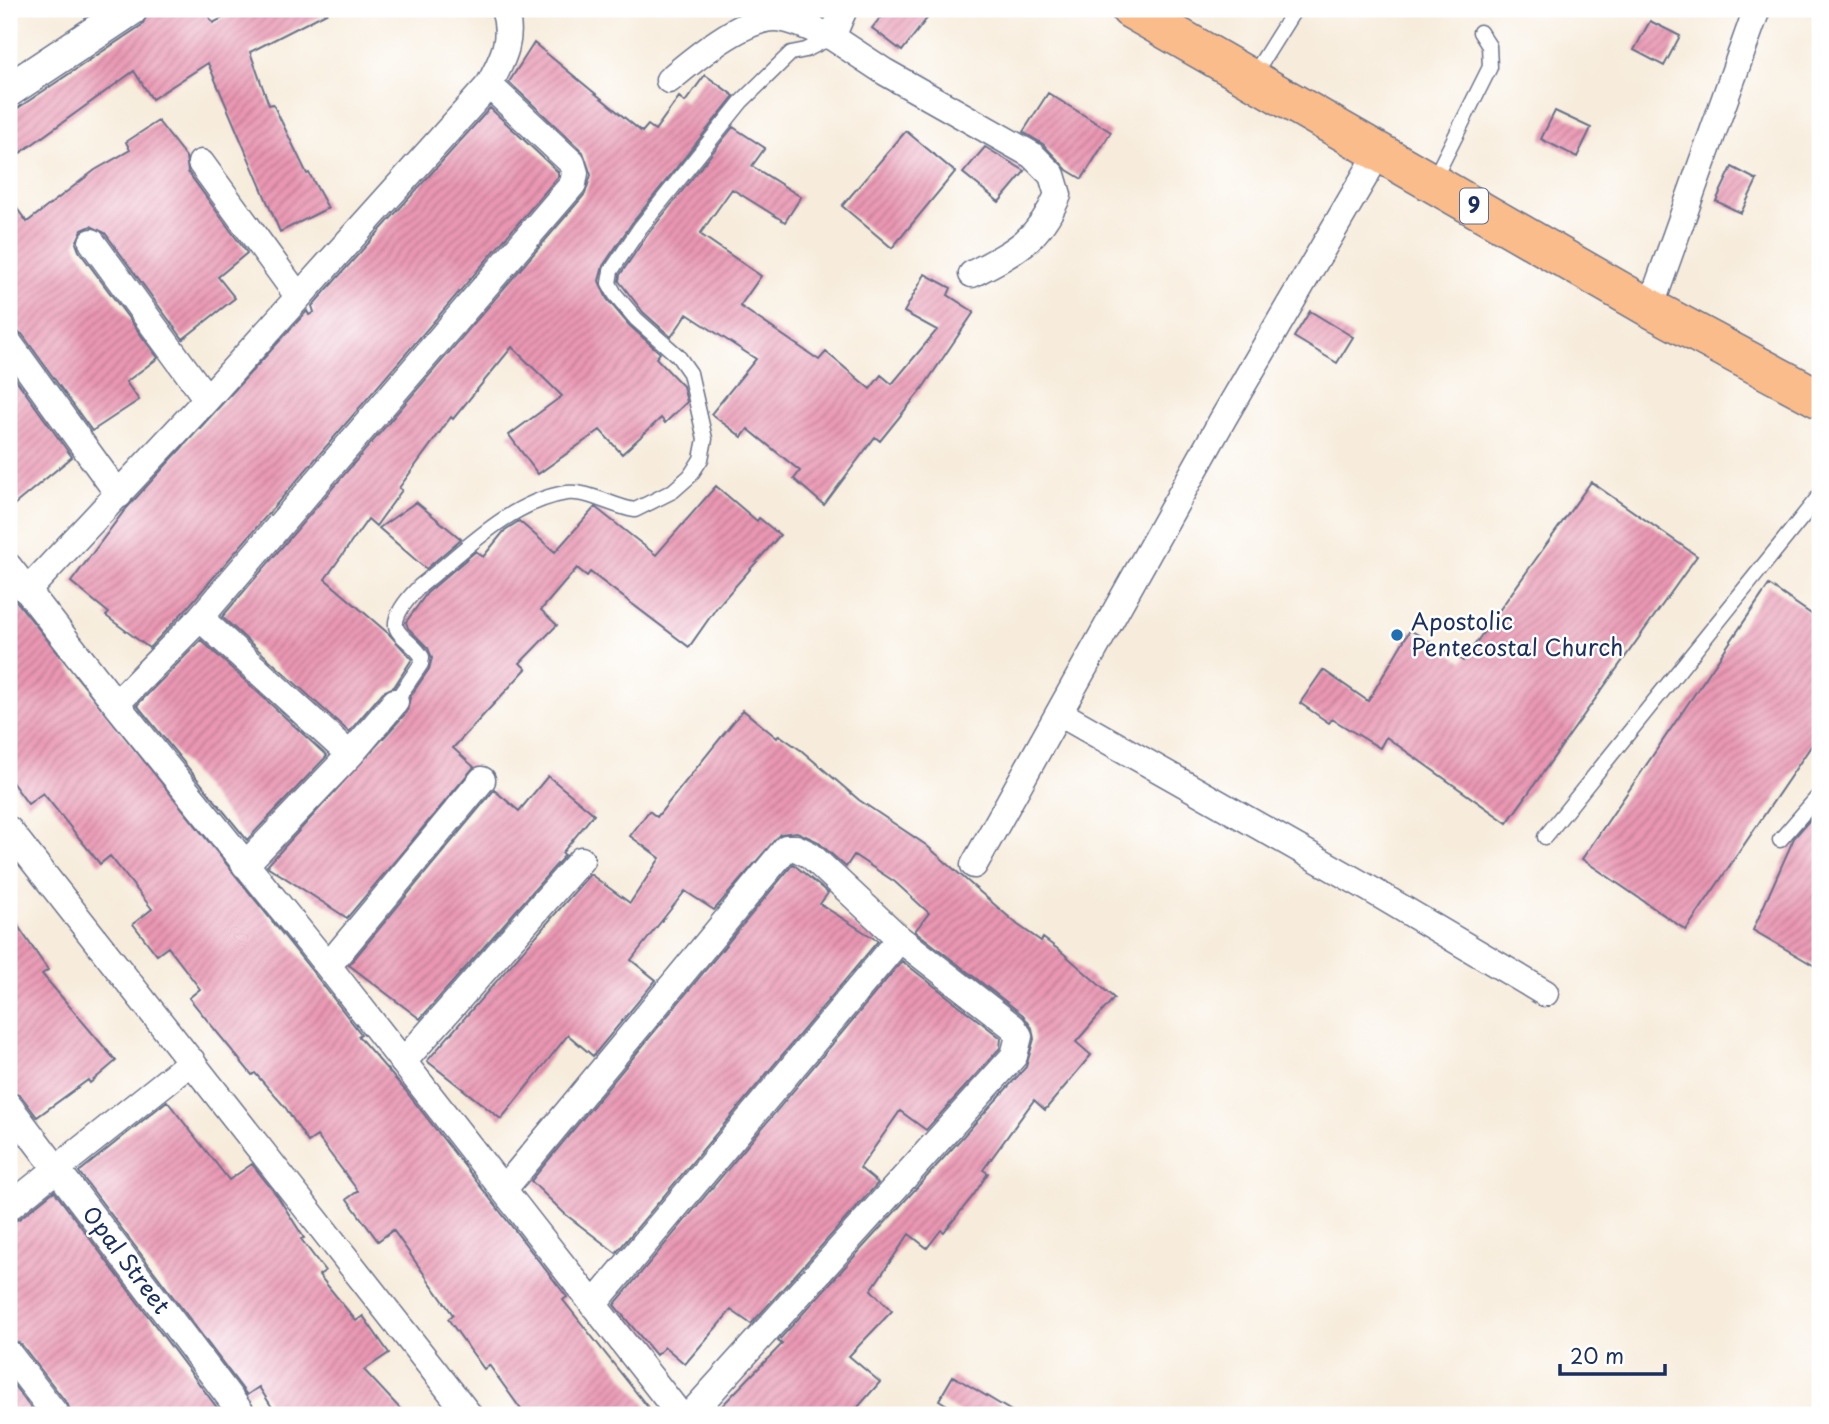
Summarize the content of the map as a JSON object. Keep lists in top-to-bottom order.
{
  "streets": {
    "highway": ["9"],
    "street": ["Opal Street"]
  },
  "places": ["Apostolic Pentecostal Church"],
  "scale_bar": "20 m"
}
